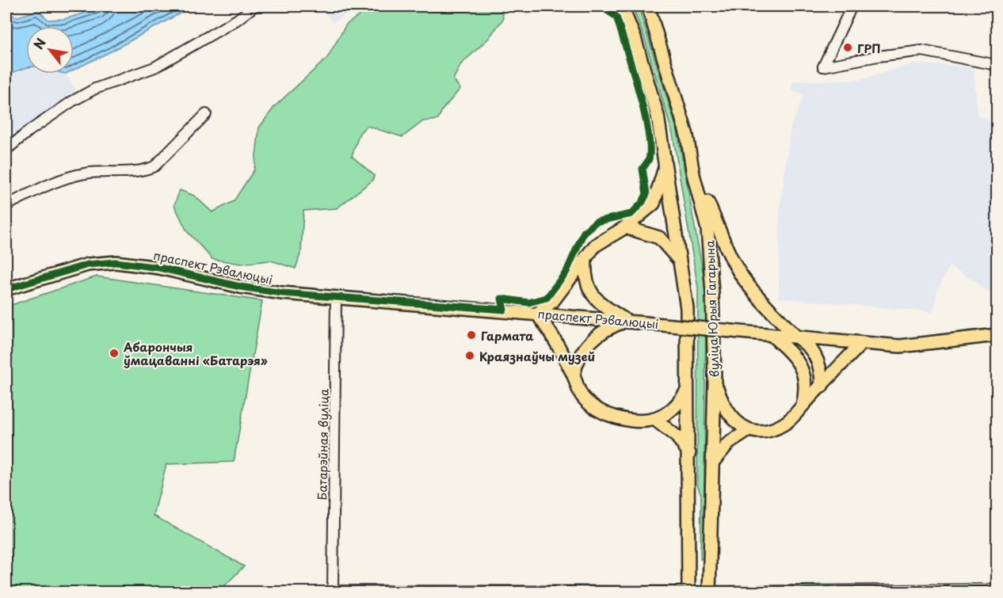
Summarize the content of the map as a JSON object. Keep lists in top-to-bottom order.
{
  "streets": {
    "main road": ["праспект Рэвалюцыі", "вуліца Юрыя Гагарына"],
    "street": ["Батарэйная вуліца"]
  },
  "crossings": [
    ["праспект Рэвалюцыі", "Батарэйная вуліца"]
  ],
  "places": [
    "ГРП",
    "Гармата",
    "Абарончыя ўмацаванні «Батарэя»",
    "Краязнаўчы музей"
  ],
  "north": "top left"
}
